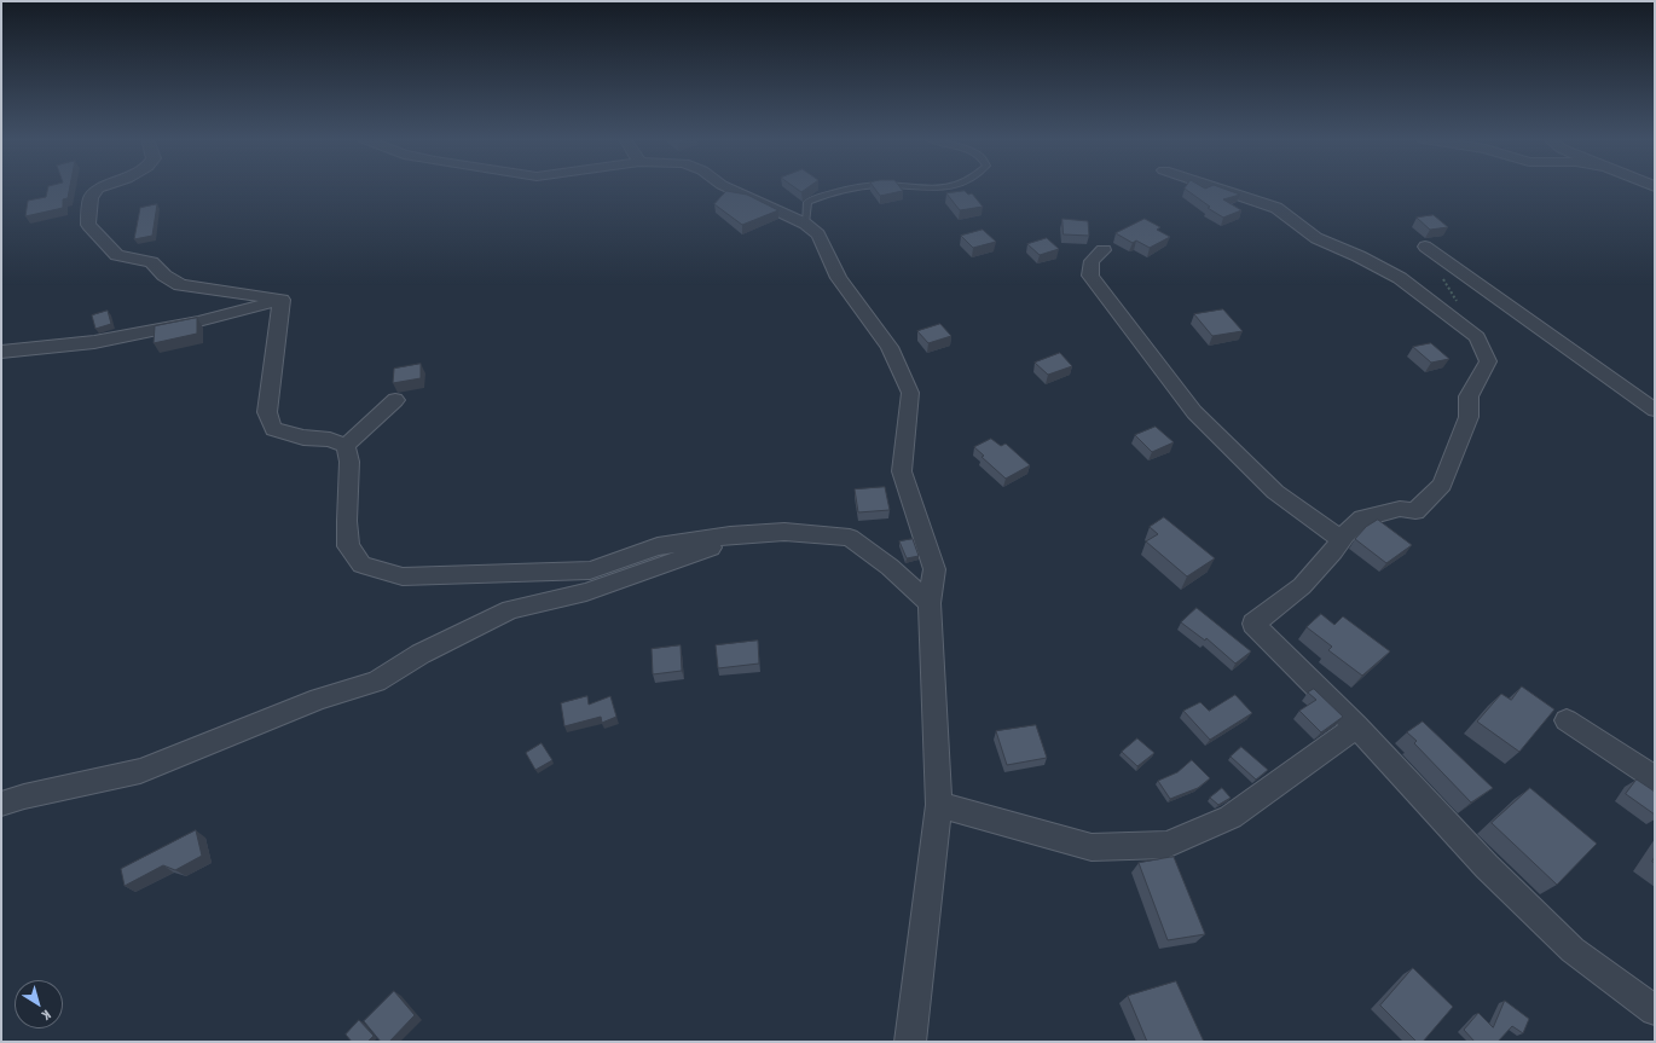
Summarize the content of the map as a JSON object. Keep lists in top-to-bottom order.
{
  "north": "bottom right"
}
